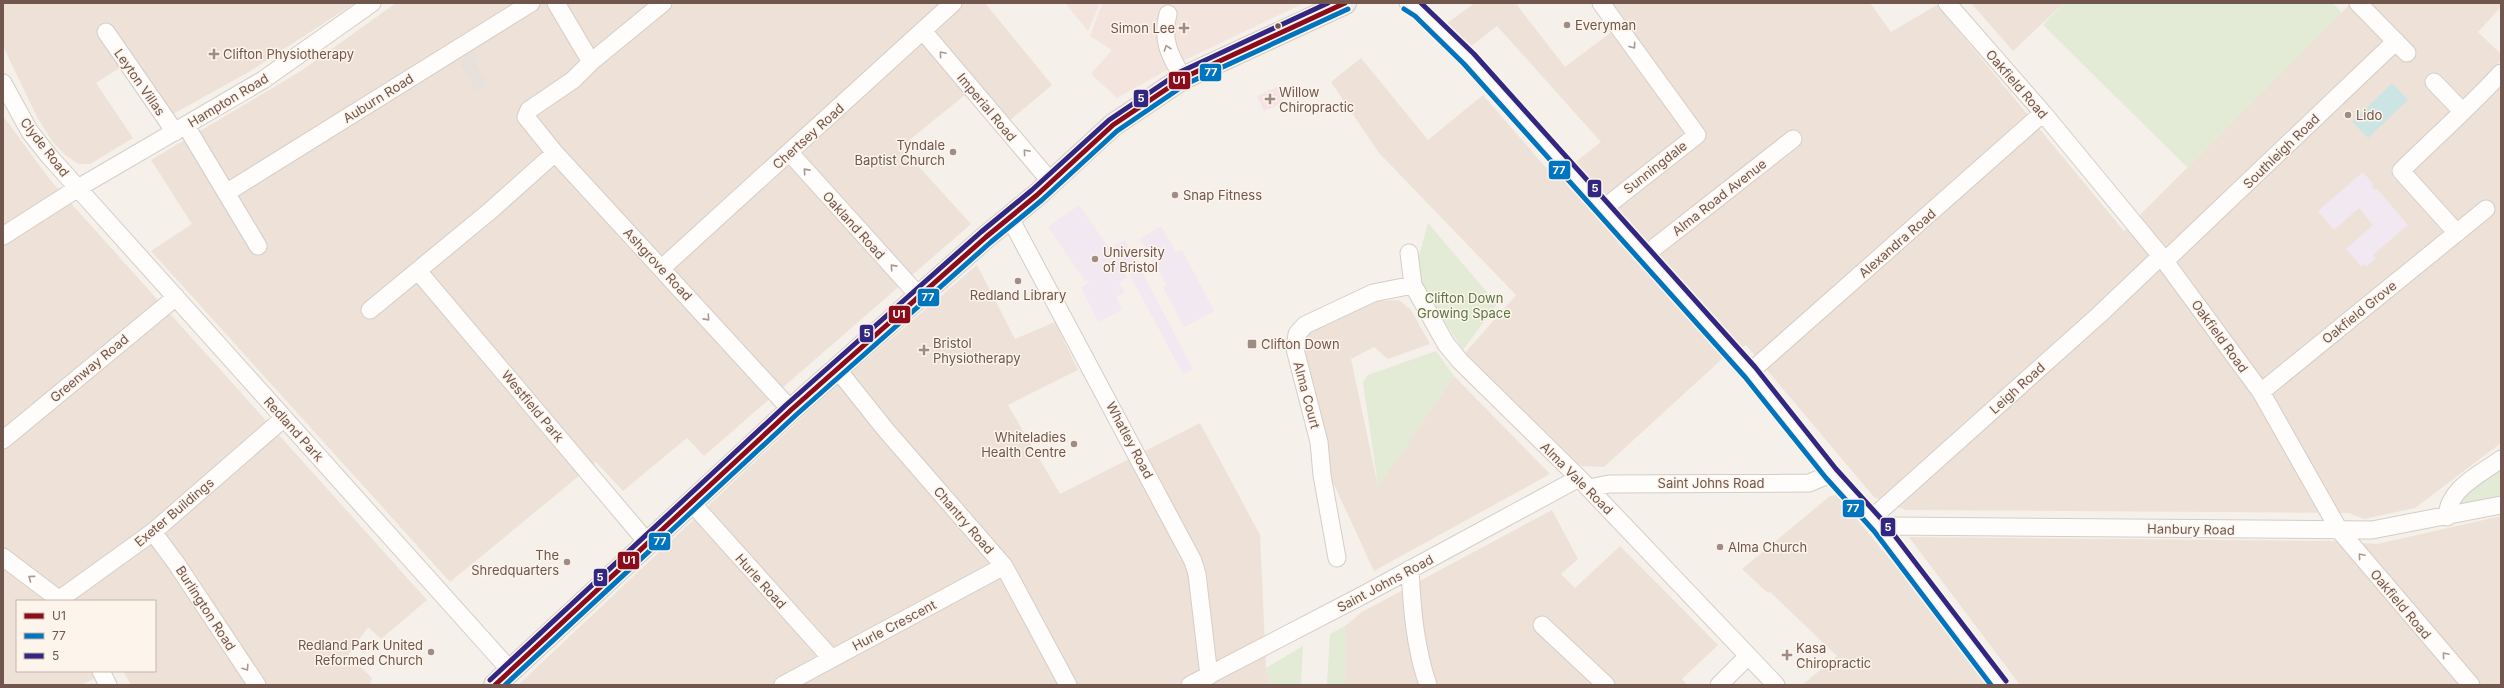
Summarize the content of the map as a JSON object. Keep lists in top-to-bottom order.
{
  "streets": {
    "street": [
      "Leyton Villas",
      "Oakfield Road",
      "Auburn Road",
      "Hampton Road",
      "Imperial Road",
      "Chertsey Road",
      "Clyde Road",
      "Southleigh Road",
      "Sunningdale",
      "Alma Road Avenue",
      "Oakland Road",
      "Alexandra Road",
      "Ashgrove Road",
      "Oakfield Grove",
      "Greenway Road",
      "Leigh Road",
      "Alma Court",
      "Westfield Park",
      "Redland Park",
      "Whatley Road",
      "Alma Vale Road",
      "Saint Johns Road",
      "Exeter Buildings",
      "Chantry Road",
      "Hanbury Road",
      "Hurle Road",
      "Burlington Road",
      "Hurle Crescent"
    ]
  },
  "crossings": [
    ["Leyton Villas", "Auburn Road"],
    ["Leyton Villas", "Hampton Road"],
    ["Oakfield Road", "Southleigh Road"],
    ["Oakfield Road", "Alexandra Road"],
    ["Oakfield Road", "Oakfield Grove"],
    ["Oakfield Road", "Leigh Road"],
    ["Oakfield Road", "Hanbury Road"],
    ["Hampton Road", "Clyde Road"],
    ["Hampton Road", "Redland Park"],
    ["Imperial Road", "Chertsey Road"],
    ["Chertsey Road", "Oakland Road"],
    ["Chertsey Road", "Ashgrove Road"],
    ["Clyde Road", "Redland Park"],
    ["Southleigh Road", "Leigh Road"],
    ["Greenway Road", "Redland Park"],
    ["Leigh Road", "Hanbury Road"],
    ["Alma Court", "Alma Vale Road"],
    ["Redland Park", "Exeter Buildings"],
    ["Whatley Road", "Saint Johns Road"],
    ["Alma Vale Road", "Saint Johns Road"],
    ["Exeter Buildings", "Burlington Road"],
    ["Chantry Road", "Hurle Crescent"],
    ["Hurle Road", "Hurle Crescent"]
  ],
  "one_way": [
    "Imperial Road",
    "Oakland Road",
    "Ashgrove Road",
    "Burlington Road"
  ],
  "parks": ["Clifton Down Growing Space"],
  "places": {
    "other": [
      "Everyman",
      "Lido",
      "Tyndale Baptist Church",
      "Snap Fitness",
      "University of Bristol",
      "Redland Library",
      "Whiteladies Health Centre",
      "Alma Church",
      "The Shredquarters",
      "Redland Park United Reformed Church"
    ],
    "health": [
      "Simon Lee",
      "Clifton Physiotherapy",
      "Willow Chiropractic",
      "Bristol Physiotherapy",
      "Kasa Chiropractic"
    ],
    "transit": ["Clifton Down"]
  },
  "lines": ["transit line U1", "transit line 5", "transit line 77"],
  "legend": ["U1", "77", "5"]
}
